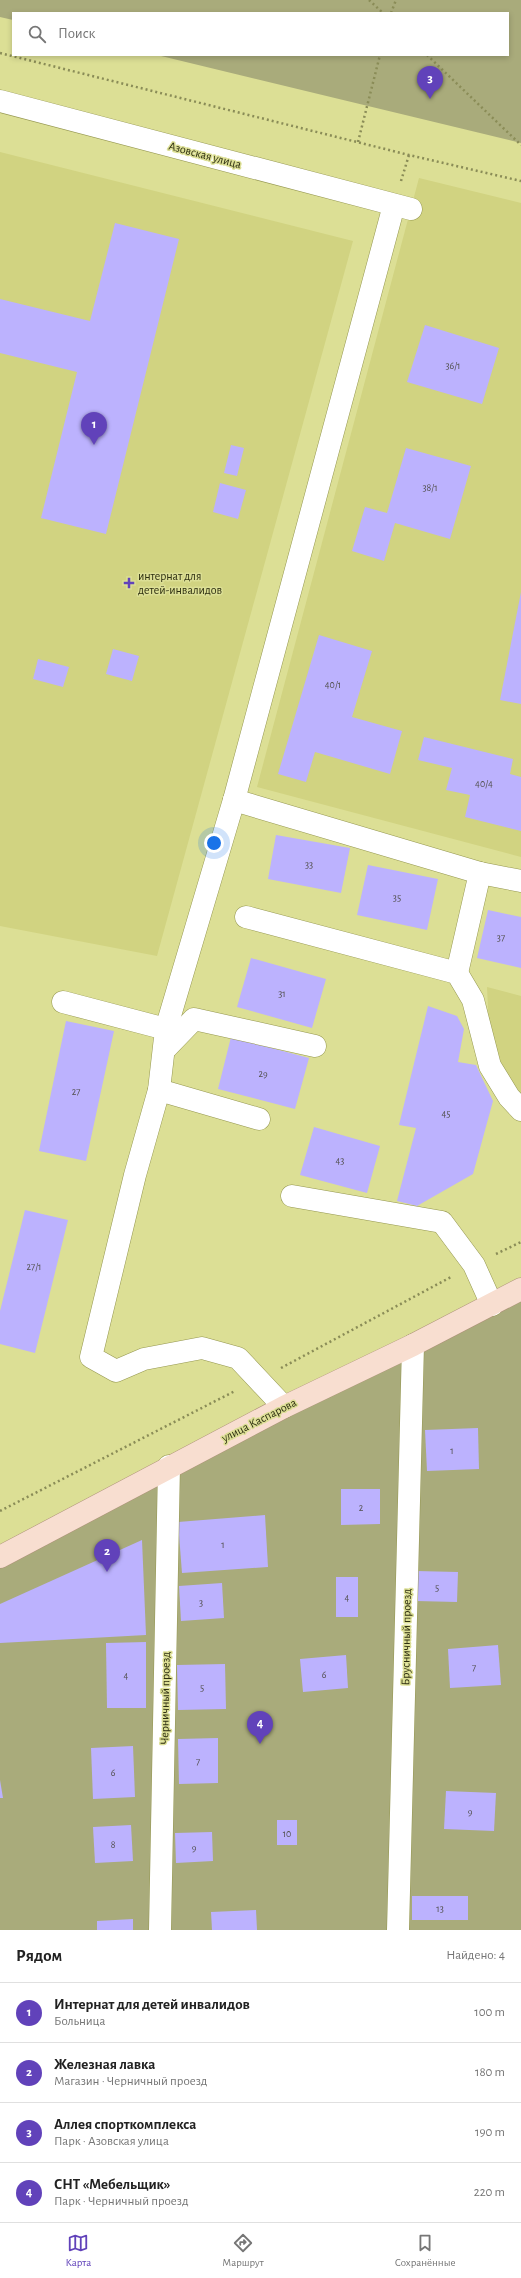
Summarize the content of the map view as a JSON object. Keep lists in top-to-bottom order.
{
  "streets": {
    "main road": ["улица Каспарова"],
    "street": ["Азовская улица", "Брусничный проезд", "Черничный проезд"]
  },
  "crossings": [
    ["улица Каспарова", "Брусничный проезд"],
    ["улица Каспарова", "Черничный проезд"]
  ],
  "places": {
    "health": ["интернат для детей-инвалидов"]
  },
  "house_numbers": [
    "36/1",
    "38/1",
    "40/1",
    "40/4",
    "33",
    "35",
    "37",
    "31",
    "29",
    "27",
    "45",
    "43",
    "27/1",
    "1",
    "2",
    "1",
    "5",
    "4",
    "3",
    "7",
    "6",
    "4",
    "5",
    "7",
    "6",
    "9",
    "10",
    "8",
    "9",
    "13"
  ],
  "page": {
    "search": "Поиск",
    "pins": [
      "3",
      "1",
      "2",
      "4"
    ],
    "heading": ["Рядом", "Найдено: 4"],
    "list": [
      {
        "mark": "1",
        "name": "Интернат для детей инвалидов",
        "note": "Больница",
        "value": "100 m"
      },
      {
        "mark": "2",
        "name": "Железная лавка",
        "note": "Магазин · Черничный проезд",
        "value": "180 m"
      },
      {
        "mark": "3",
        "name": "Аллея спорткомплекса",
        "note": "Парк · Азовская улица",
        "value": "190 m"
      },
      {
        "mark": "4",
        "name": "СНТ «Мебельщик»",
        "note": "Парк · Черничный проезд",
        "value": "220 m"
      }
    ],
    "nav": ["Карта", "Маршрут", "Сохранённые"]
  }
}
